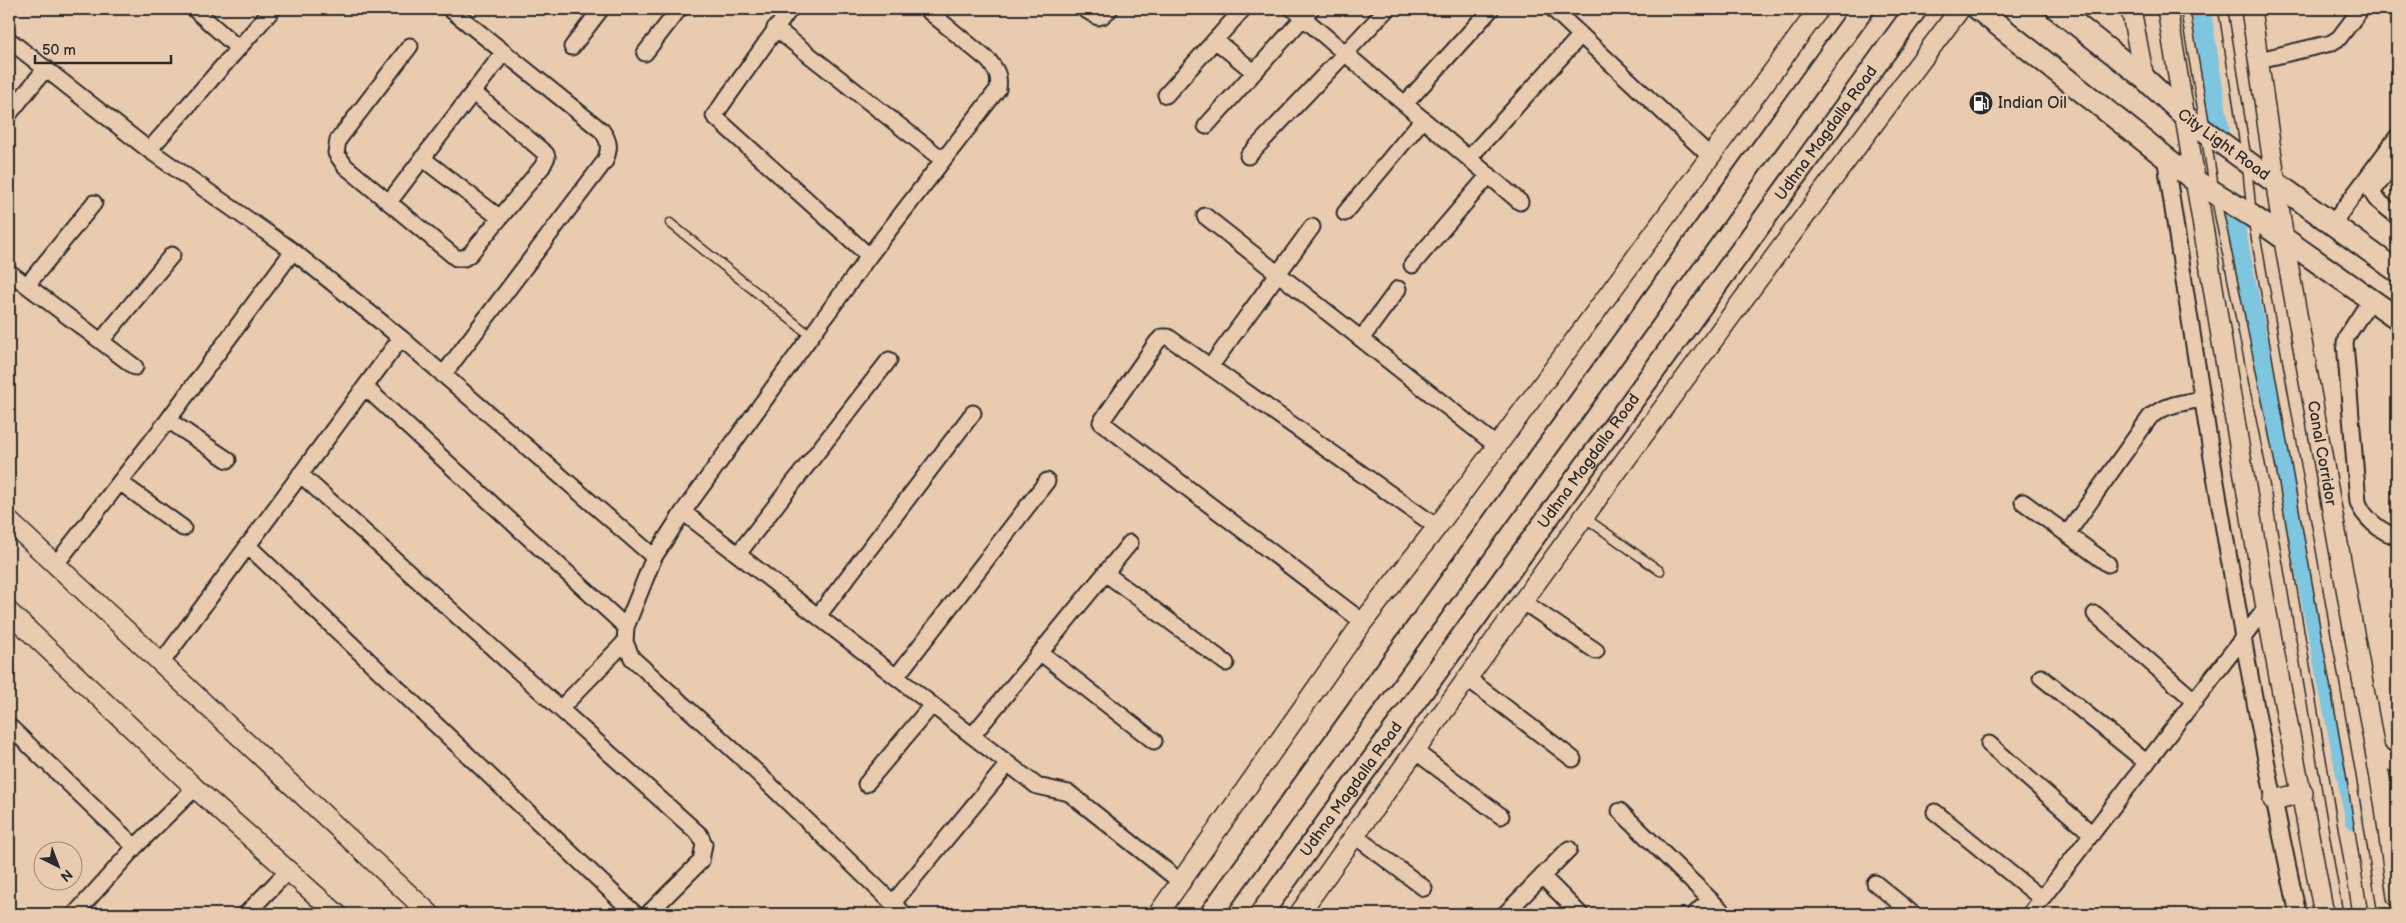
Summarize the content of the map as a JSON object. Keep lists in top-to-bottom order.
{
  "streets": {
    "main road": ["Udhna Magdalla Road", "City Light Road"],
    "street": ["Canal Corridor"]
  },
  "crossings": [
    ["City Light Road", "Canal Corridor"]
  ],
  "places": {
    "fuel station": ["Indian Oil"]
  },
  "scale_bar": "50 m",
  "north": "bottom right"
}
